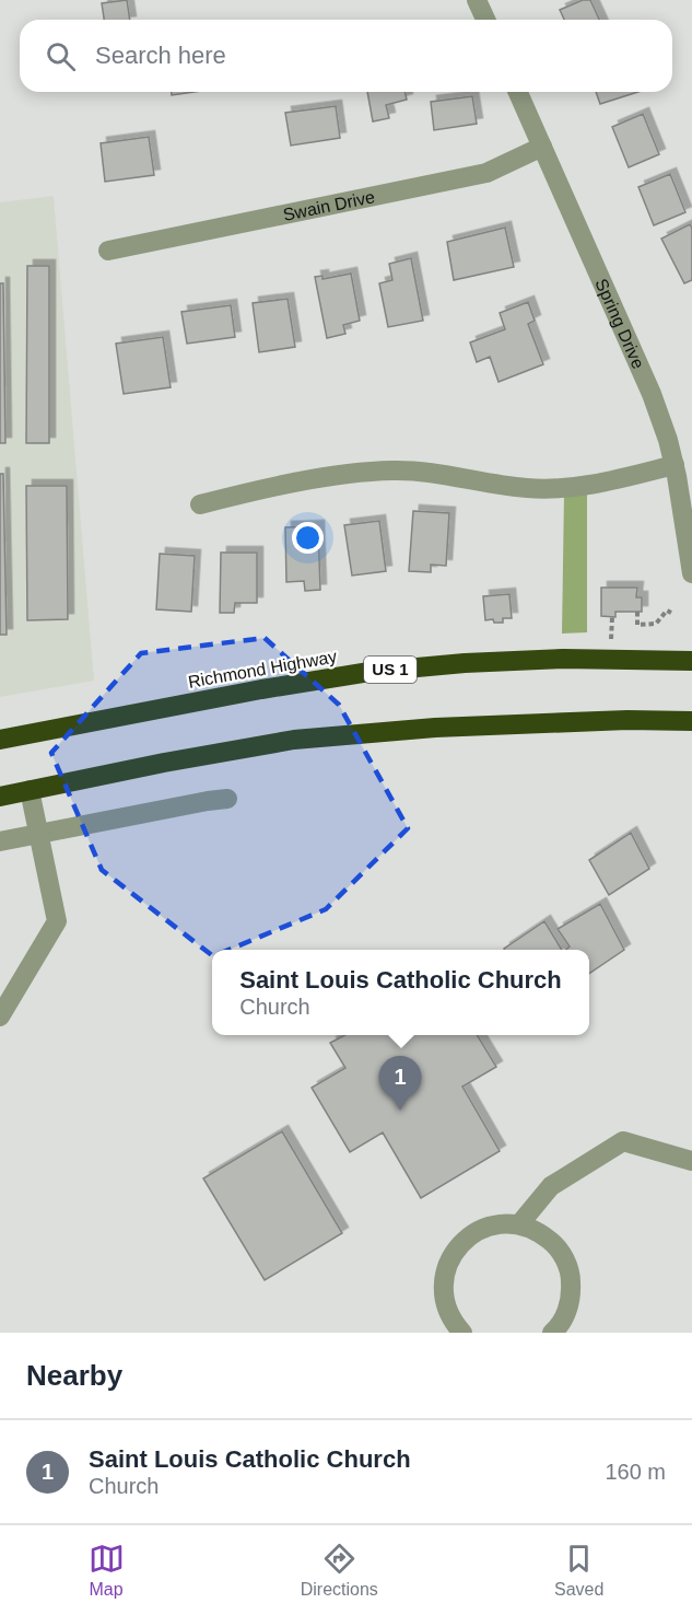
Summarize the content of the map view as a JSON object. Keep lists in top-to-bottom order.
{
  "streets": {
    "highway": ["Richmond Highway", "US 1"],
    "street": ["Swain Drive", "Spring Drive"]
  },
  "crossings": [
    ["Swain Drive", "Spring Drive"]
  ],
  "page": {
    "search": "Search here",
    "popup": ["Saint Louis Catholic Church", "Church"],
    "pins": "1",
    "heading": "Nearby",
    "list": [
      {
        "mark": "1",
        "name": "Saint Louis Catholic Church",
        "note": "Church",
        "value": "160 m"
      }
    ],
    "nav": ["Map", "Directions", "Saved"]
  }
}
